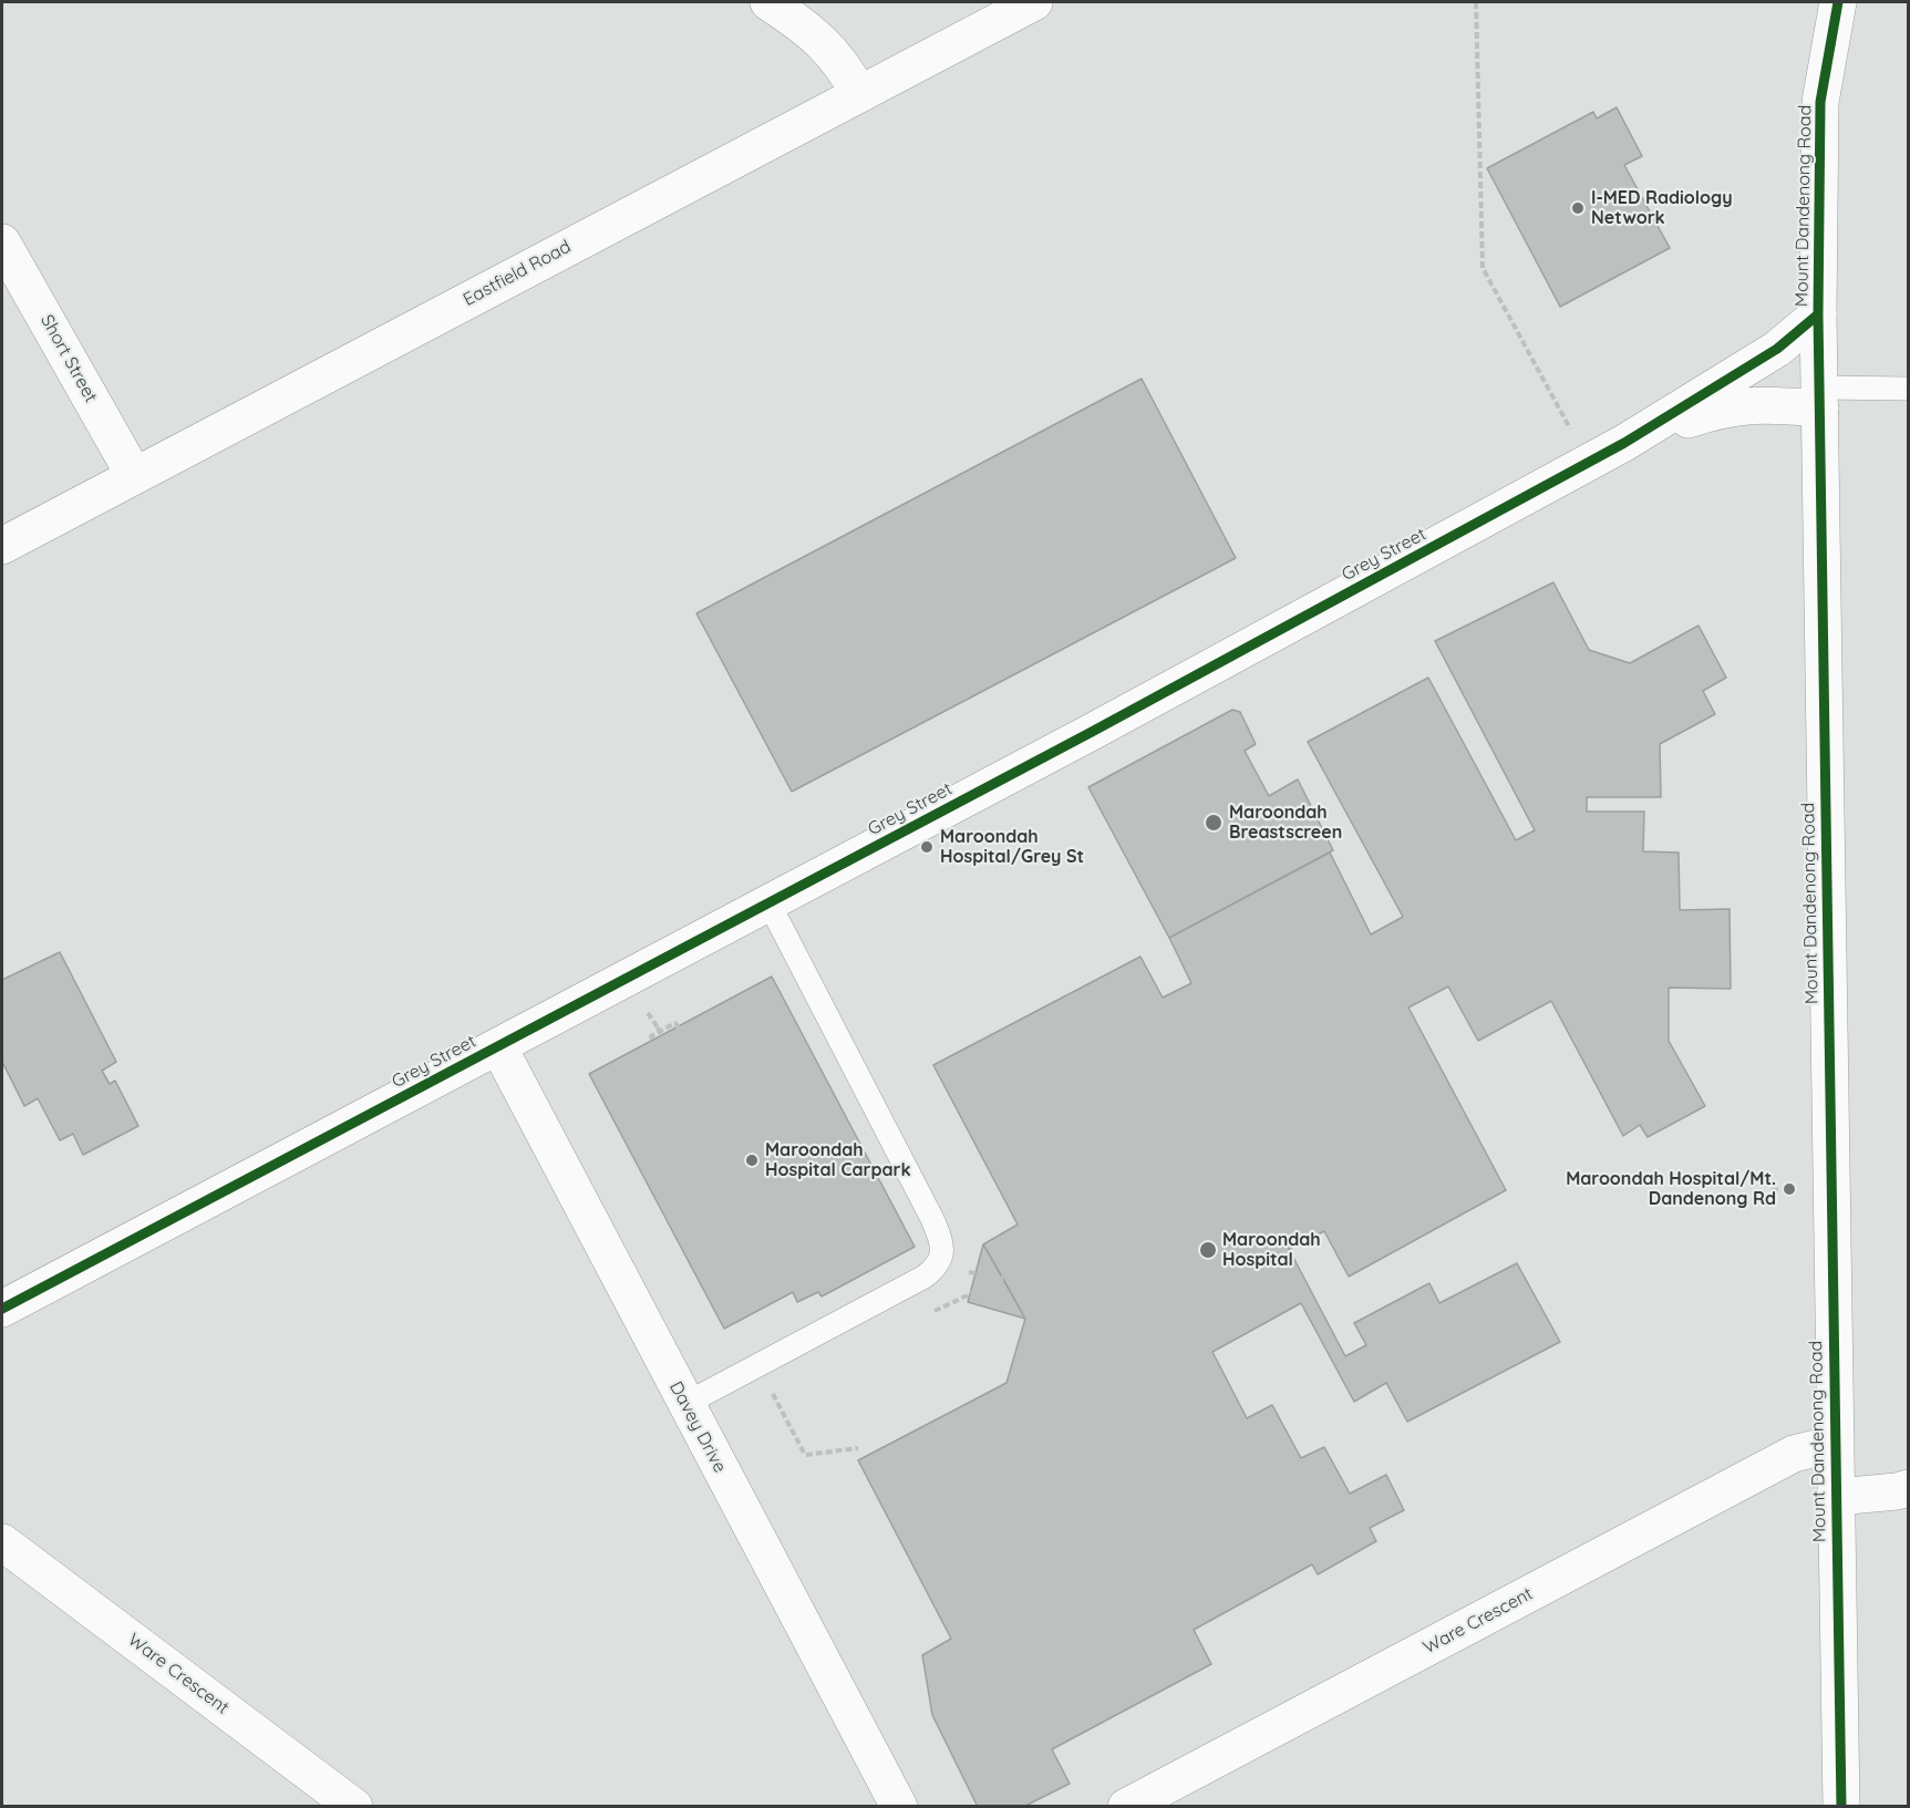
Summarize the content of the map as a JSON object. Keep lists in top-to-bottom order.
{
  "streets": {
    "street": [
      "Mount Dandenong Road",
      "Eastfield Road",
      "Short Street",
      "Grey Street",
      "Davey Drive",
      "Ware Crescent"
    ]
  },
  "crossings": [
    ["Mount Dandenong Road", "Grey Street"],
    ["Mount Dandenong Road", "Ware Crescent"],
    ["Eastfield Road", "Short Street"],
    ["Grey Street", "Davey Drive"]
  ],
  "places": [
    "I-MED Radiology Network",
    "Maroondah Breastscreen",
    "Maroondah Hospital/Grey St",
    "Maroondah Hospital Carpark",
    "Maroondah Hospital/Mt. Dandenong Rd",
    "Maroondah Hospital"
  ]
}
